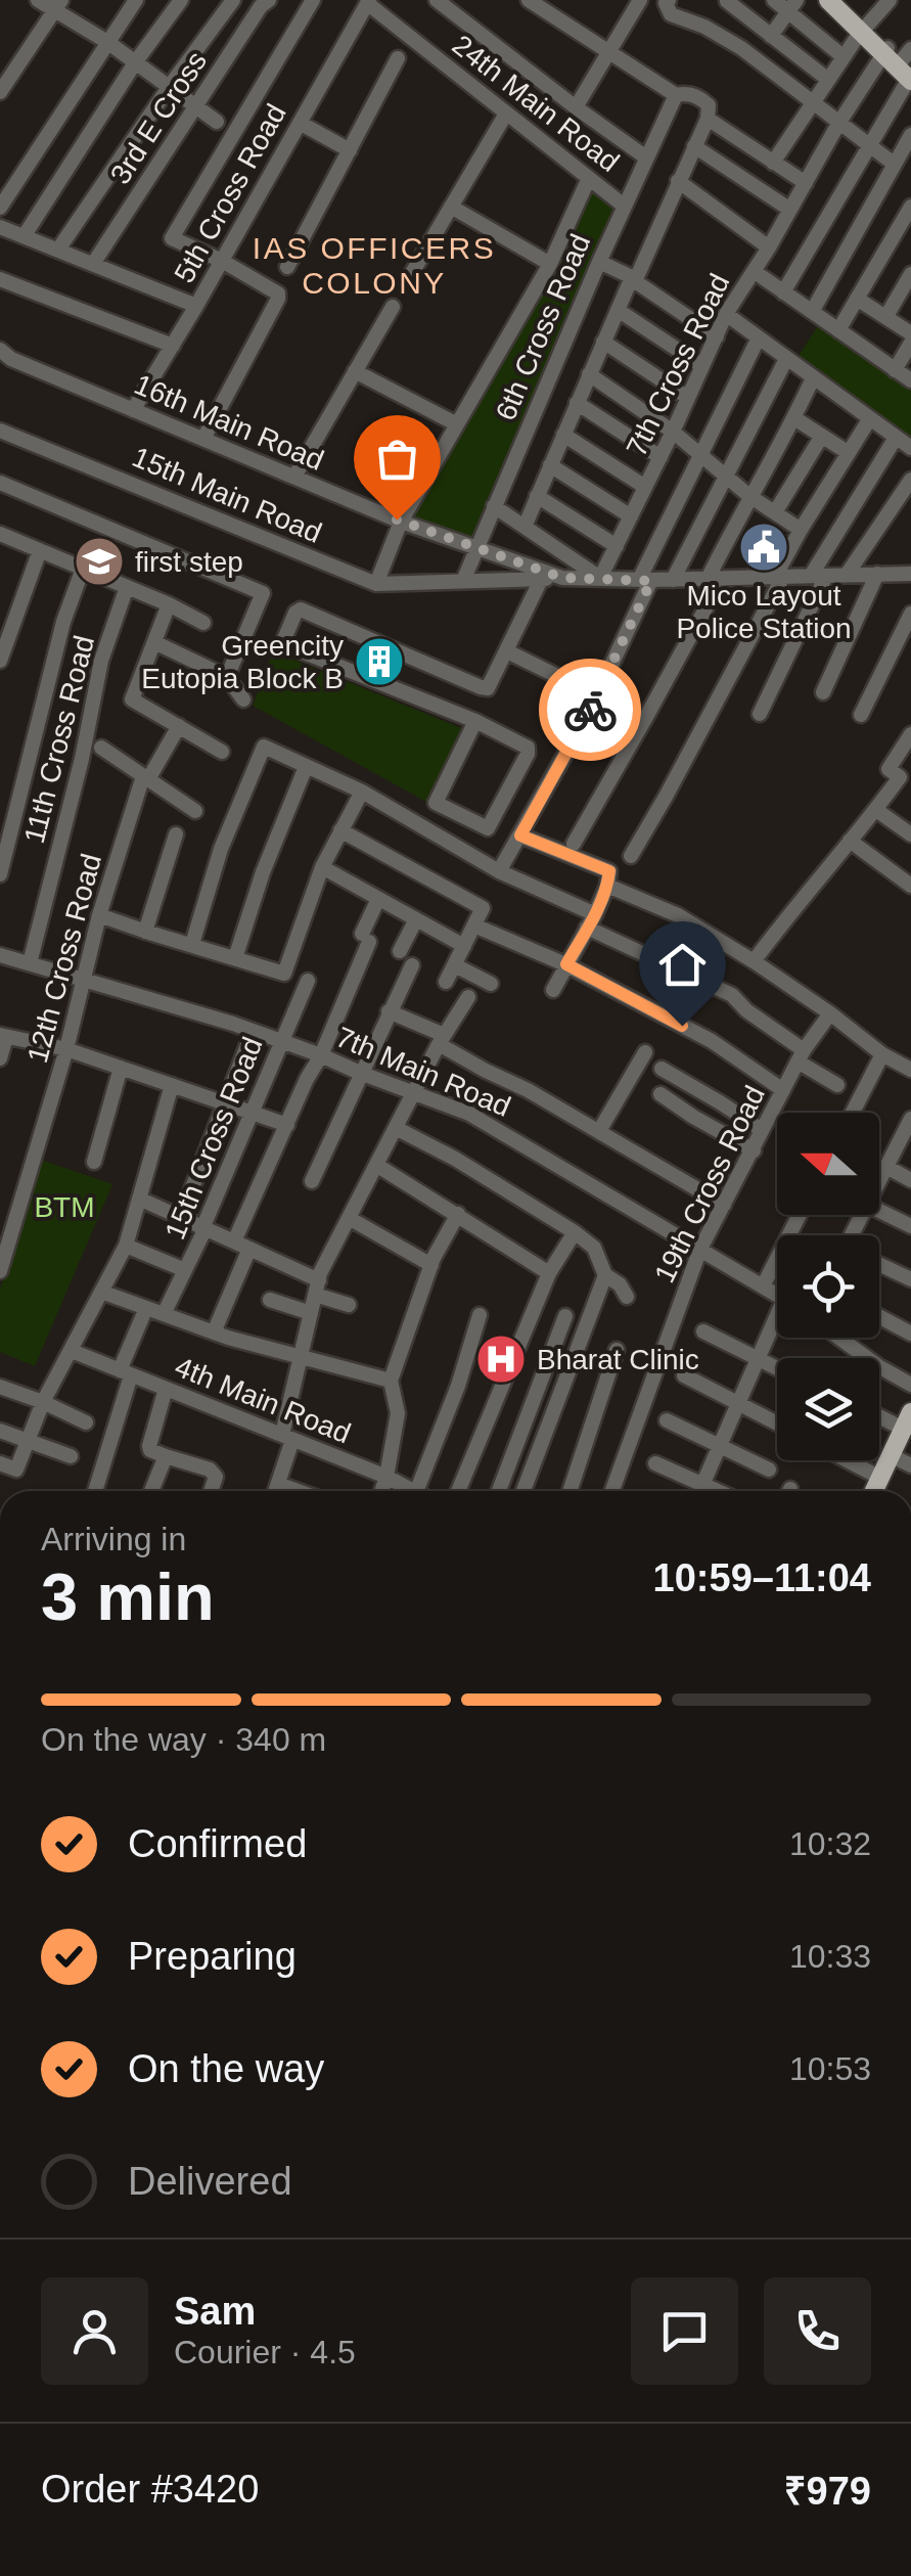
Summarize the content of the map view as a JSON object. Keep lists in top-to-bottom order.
{
  "streets": {
    "street": [
      "24th Main Road",
      "3rd E Cross",
      "5th Cross Road",
      "6th Cross Road",
      "7th Cross Road",
      "16th Main Road",
      "15th Main Road",
      "11th Cross Road",
      "12th Cross Road",
      "7th Main Road",
      "15th Cross Road",
      "19th Cross Road",
      "4th Main Road"
    ]
  },
  "crossings": [
    ["24th Main Road", "5th Cross Road"],
    ["24th Main Road", "6th Cross Road"],
    ["5th Cross Road", "16th Main Road"],
    ["6th Cross Road", "16th Main Road"],
    ["6th Cross Road", "15th Main Road"],
    ["7th Cross Road", "16th Main Road"],
    ["16th Main Road", "15th Main Road"],
    ["11th Cross Road", "7th Main Road"],
    ["12th Cross Road", "7th Main Road"],
    ["7th Main Road", "15th Cross Road"],
    ["7th Main Road", "19th Cross Road"]
  ],
  "districts": ["IAS OFFICERS COLONY"],
  "parks": ["BTM"],
  "places": {
    "public building": ["Mico Layout Police Station"],
    "school or university": ["first step"],
    "building": ["Greencity Eutopia Block B"],
    "hospital": ["Bharat Clinic"]
  },
  "north": "left",
  "page": {
    "heading": ["3 min", "Arriving in", "10:59–11:04"],
    "panel": [
      "Sam",
      "Courier · 4.5",
      "Order #3420",
      "₹979"
    ],
    "bar": "On the way · 340 m",
    "list": [
      ["Confirmed", "10:32"],
      ["Preparing", "10:33"],
      ["On the way", "10:53"],
      "Delivered"
    ]
  }
}
